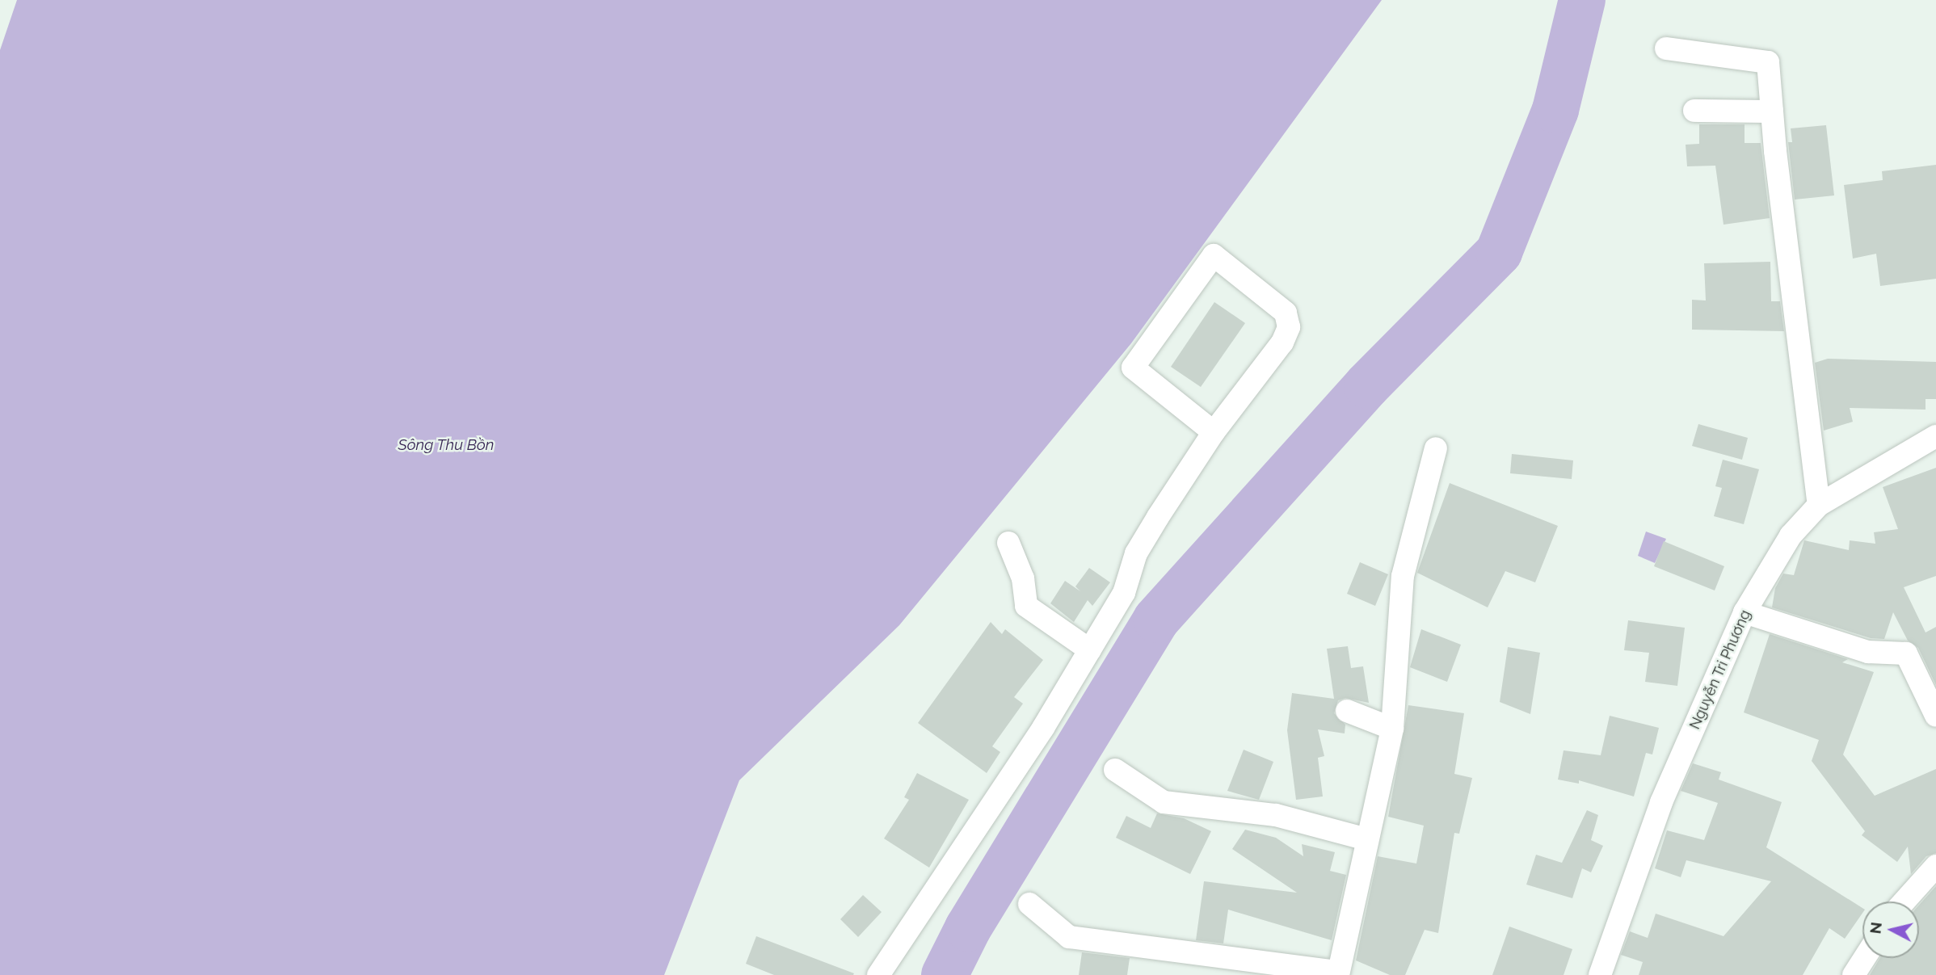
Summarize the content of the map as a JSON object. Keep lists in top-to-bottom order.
{
  "streets": {
    "street": ["Nguyễn Tri Phương"]
  },
  "water": ["Sông Thu Bồn"],
  "north": "left"
}
